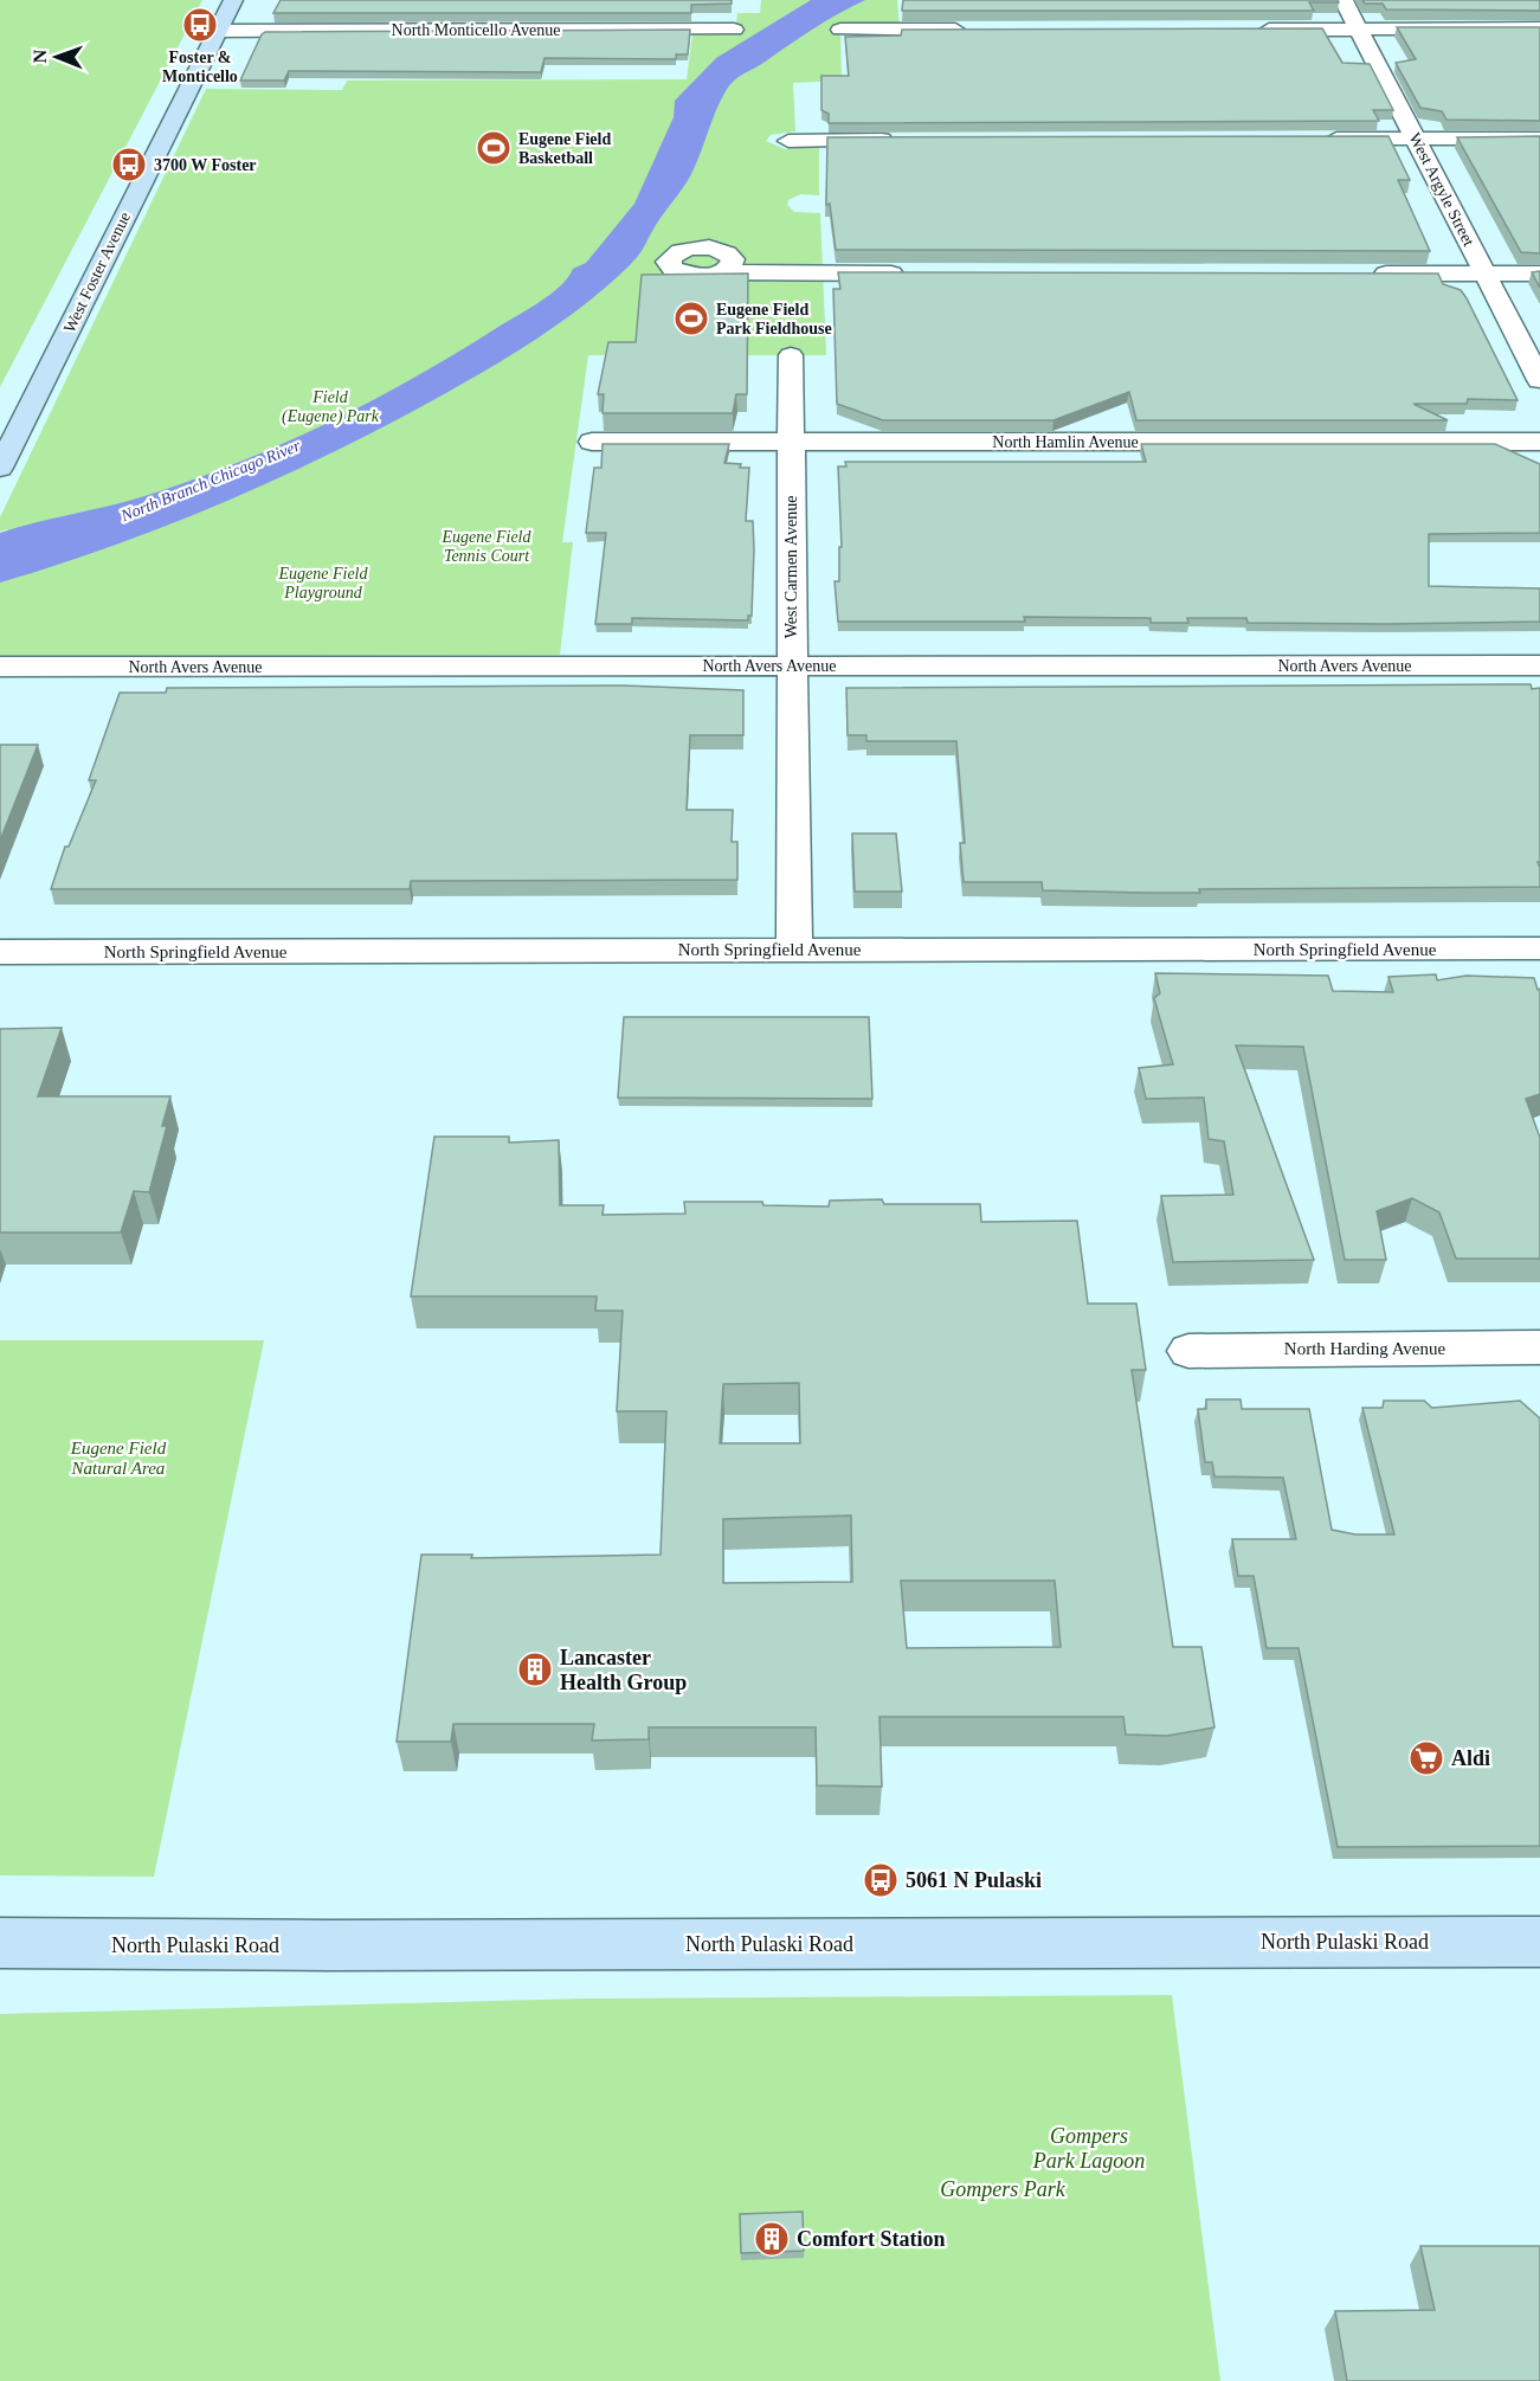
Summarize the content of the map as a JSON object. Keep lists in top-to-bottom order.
{
  "streets": {
    "main road": ["West Foster Avenue", "North Pulaski Road"],
    "street": [
      "North Monticello Avenue",
      "West Argyle Street",
      "North Hamlin Avenue",
      "West Carmen Avenue",
      "North Avers Avenue",
      "North Springfield Avenue",
      "North Harding Avenue"
    ]
  },
  "crossings": [
    ["North Monticello Avenue", "West Foster Avenue"],
    ["North Hamlin Avenue", "West Carmen Avenue"],
    ["West Carmen Avenue", "North Avers Avenue"],
    ["West Carmen Avenue", "North Springfield Avenue"]
  ],
  "water": ["North Branch Chicago River"],
  "parks": [
    "Field (Eugene) Park",
    "Eugene Field Tennis Court",
    "Eugene Field Playground",
    "Eugene Field Natural Area",
    "Gompers Park Lagoon",
    "Gompers Park"
  ],
  "places": {
    "bus stop": ["Foster & Monticello", "3700 W Foster", "5061 N Pulaski"],
    "sports": ["Eugene Field Basketball", "Eugene Field Park Fieldhouse"],
    "building": ["Lancaster Health Group", "Comfort Station"],
    "supermarket": ["Aldi"]
  },
  "north": "left"
}
